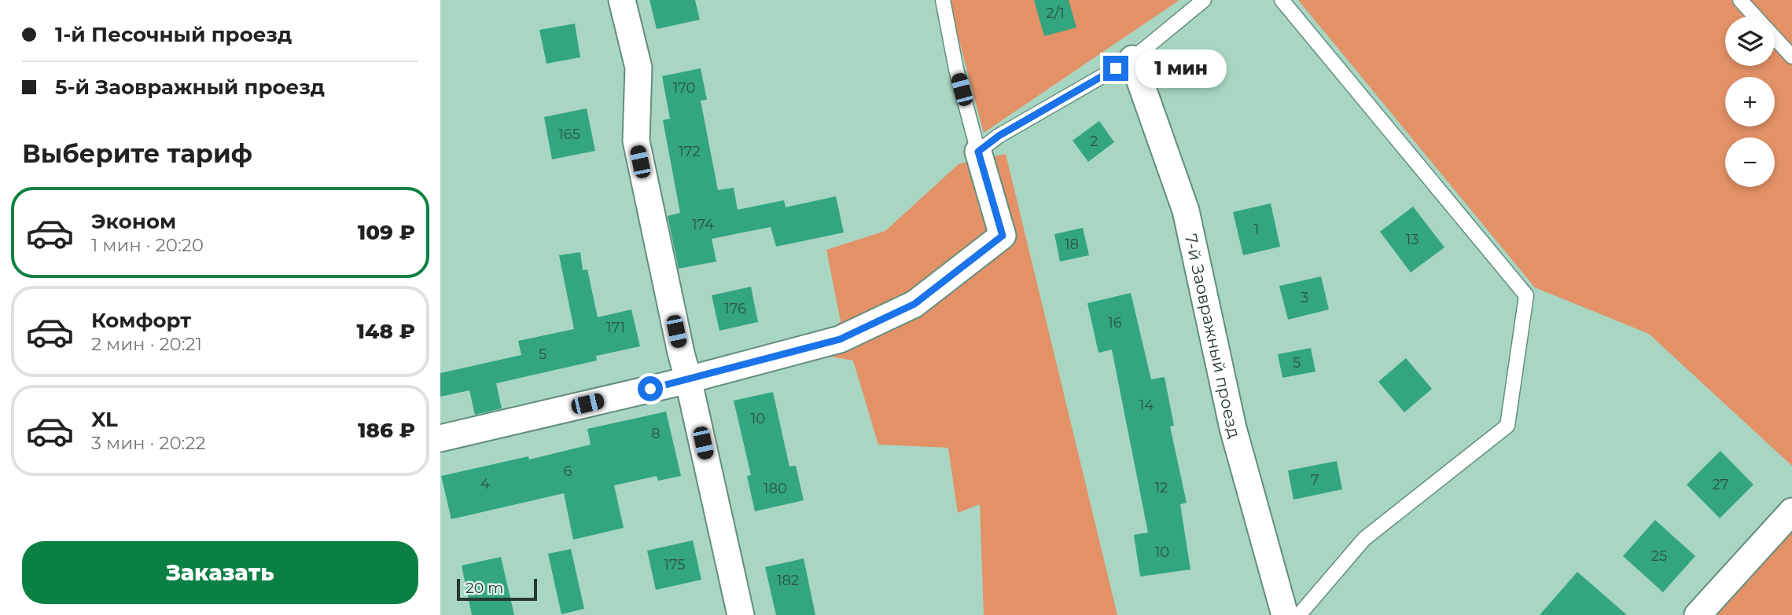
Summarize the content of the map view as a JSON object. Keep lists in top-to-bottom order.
{
  "streets": {
    "street": ["7-й Заовражный проезд"]
  },
  "house_numbers": [
    "2/1",
    "170",
    "165",
    "2",
    "172",
    "174",
    "1",
    "13",
    "18",
    "3",
    "176",
    "16",
    "171",
    "5",
    "5",
    "14",
    "10",
    "8",
    "6",
    "7",
    "4",
    "27",
    "12",
    "180",
    "10",
    "25",
    "175",
    "182"
  ],
  "scale_bar": "20 m",
  "page": {
    "banner": ["1-й Песочный проезд", "5-й Заовражный проезд"],
    "map_buttons": ["+", "−"],
    "bubble": "1 мин",
    "heading": "Выберите тариф",
    "list": [
      {
        "name": "Эконом",
        "note": "1 мин · 20:20",
        "value": "109 ₽"
      },
      {
        "name": "Комфорт",
        "note": "2 мин · 20:21",
        "value": "148 ₽"
      },
      {
        "name": "XL",
        "note": "3 мин · 20:22",
        "value": "186 ₽"
      }
    ],
    "buttons": "Заказать",
    "scale": "20 m"
  }
}
